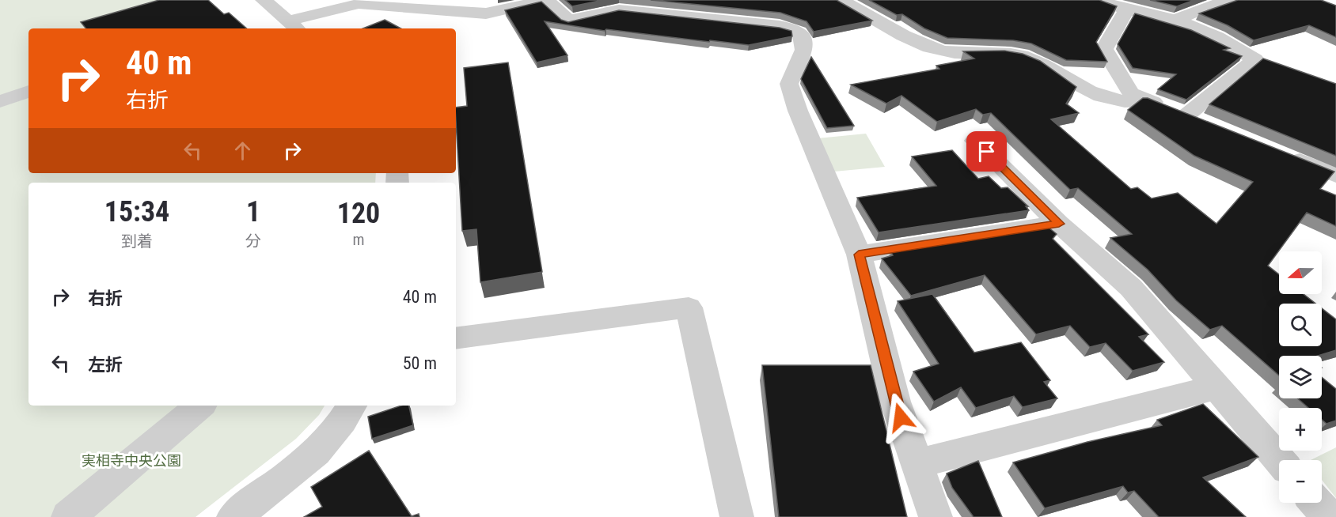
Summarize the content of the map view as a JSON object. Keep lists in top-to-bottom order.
{
  "parks": ["実相寺中央公園"],
  "north": "left",
  "page": {
    "turn": ["40 m", "右折"],
    "eta": [
      "15:34",
      "到着",
      "1",
      "分",
      "120",
      "m"
    ],
    "map_buttons": ["+", "−"],
    "list": [
      {
        "name": "右折",
        "value": "40 m"
      },
      {
        "name": "左折",
        "value": "50 m"
      }
    ]
  }
}
